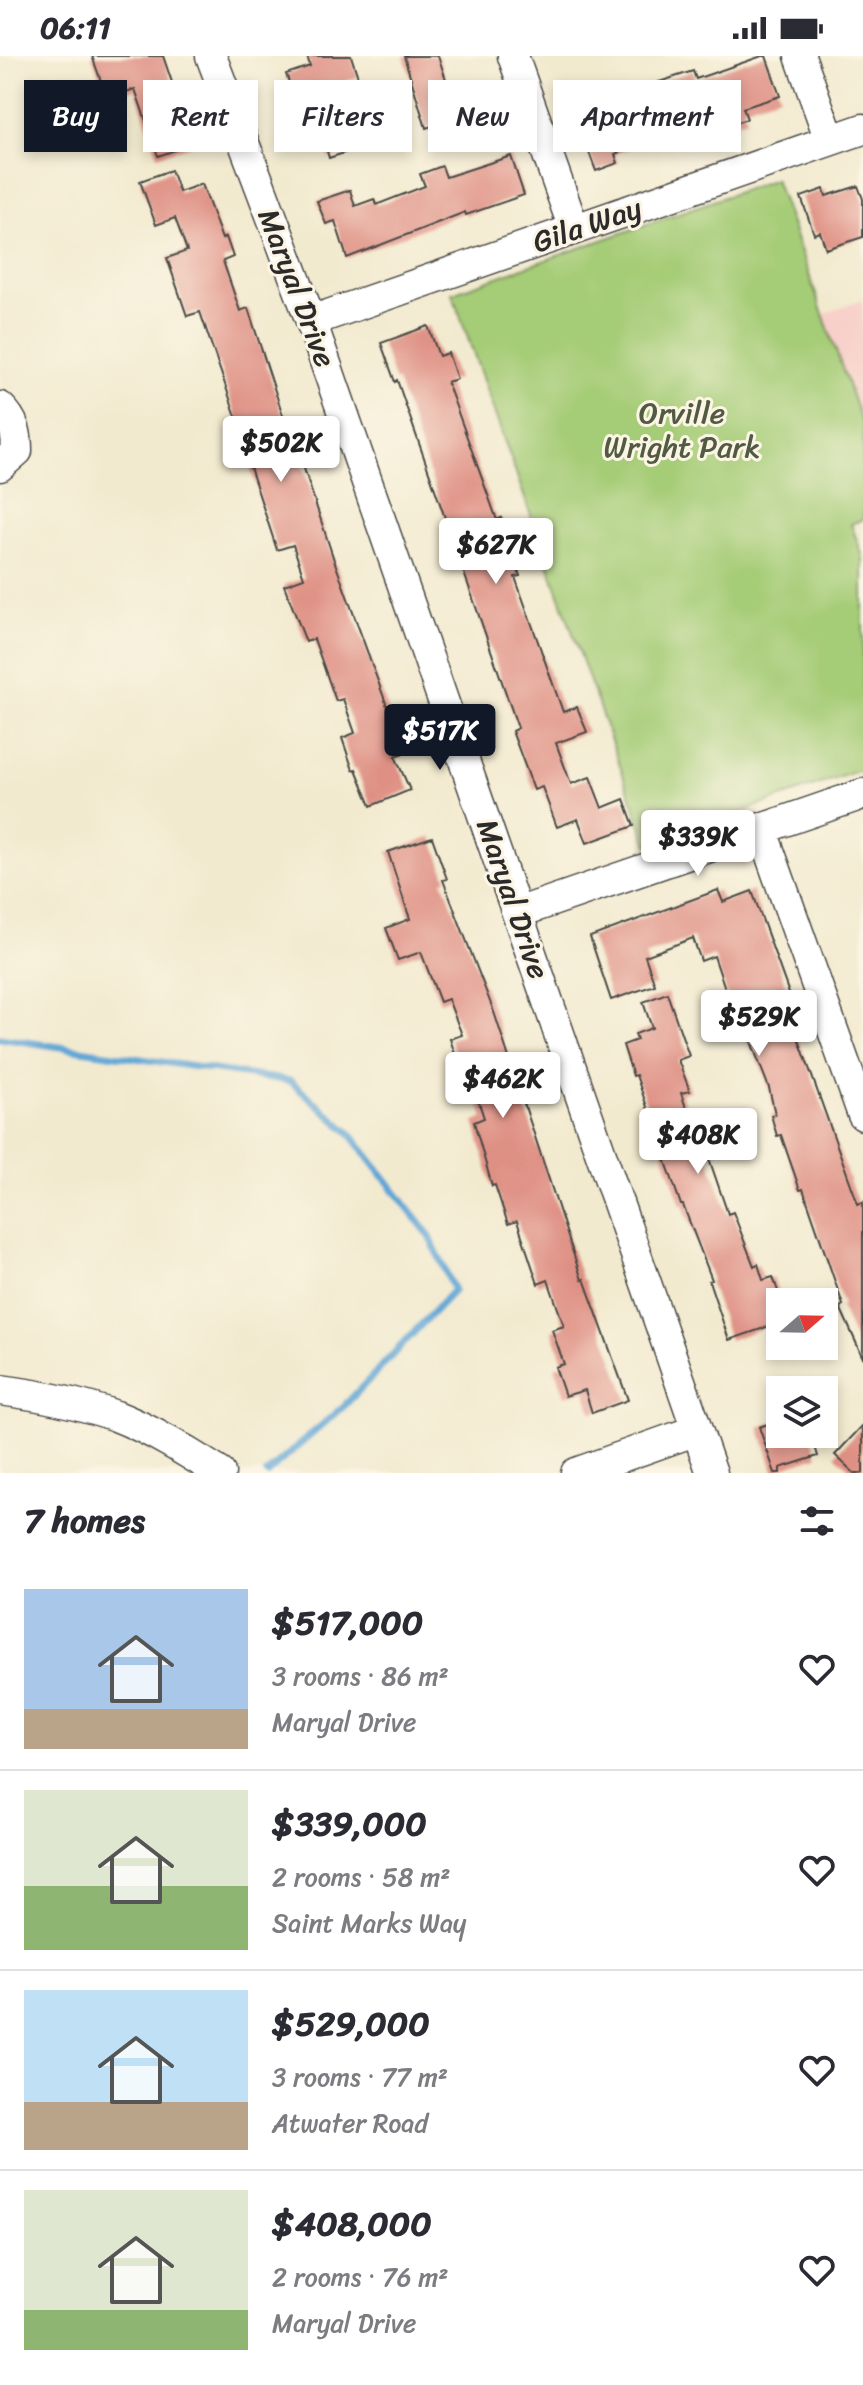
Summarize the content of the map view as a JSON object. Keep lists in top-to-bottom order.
{
  "streets": {
    "street": ["Gila Way", "Maryal Drive"]
  },
  "crossings": [
    ["Gila Way", "Maryal Drive"]
  ],
  "parks": ["Orville Wright Park"],
  "north": "right",
  "page": {
    "status": "06:11",
    "chip": [
      "Buy",
      "Rent",
      "Filters",
      "New",
      "Apartment"
    ],
    "price": [
      "$502K",
      "$627K",
      "$517K",
      "$339K",
      "$529K",
      "$462K",
      "$408K"
    ],
    "heading": "7 homes",
    "list": [
      {
        "name": "$517,000",
        "note": "3 rooms · 86 m² · Maryal Drive"
      },
      {
        "name": "$339,000",
        "note": "2 rooms · 58 m² · Saint Marks Way"
      },
      {
        "name": "$529,000",
        "note": "3 rooms · 77 m² · Atwater Road"
      },
      {
        "name": "$408,000",
        "note": "2 rooms · 76 m² · Maryal Drive"
      }
    ]
  }
}
